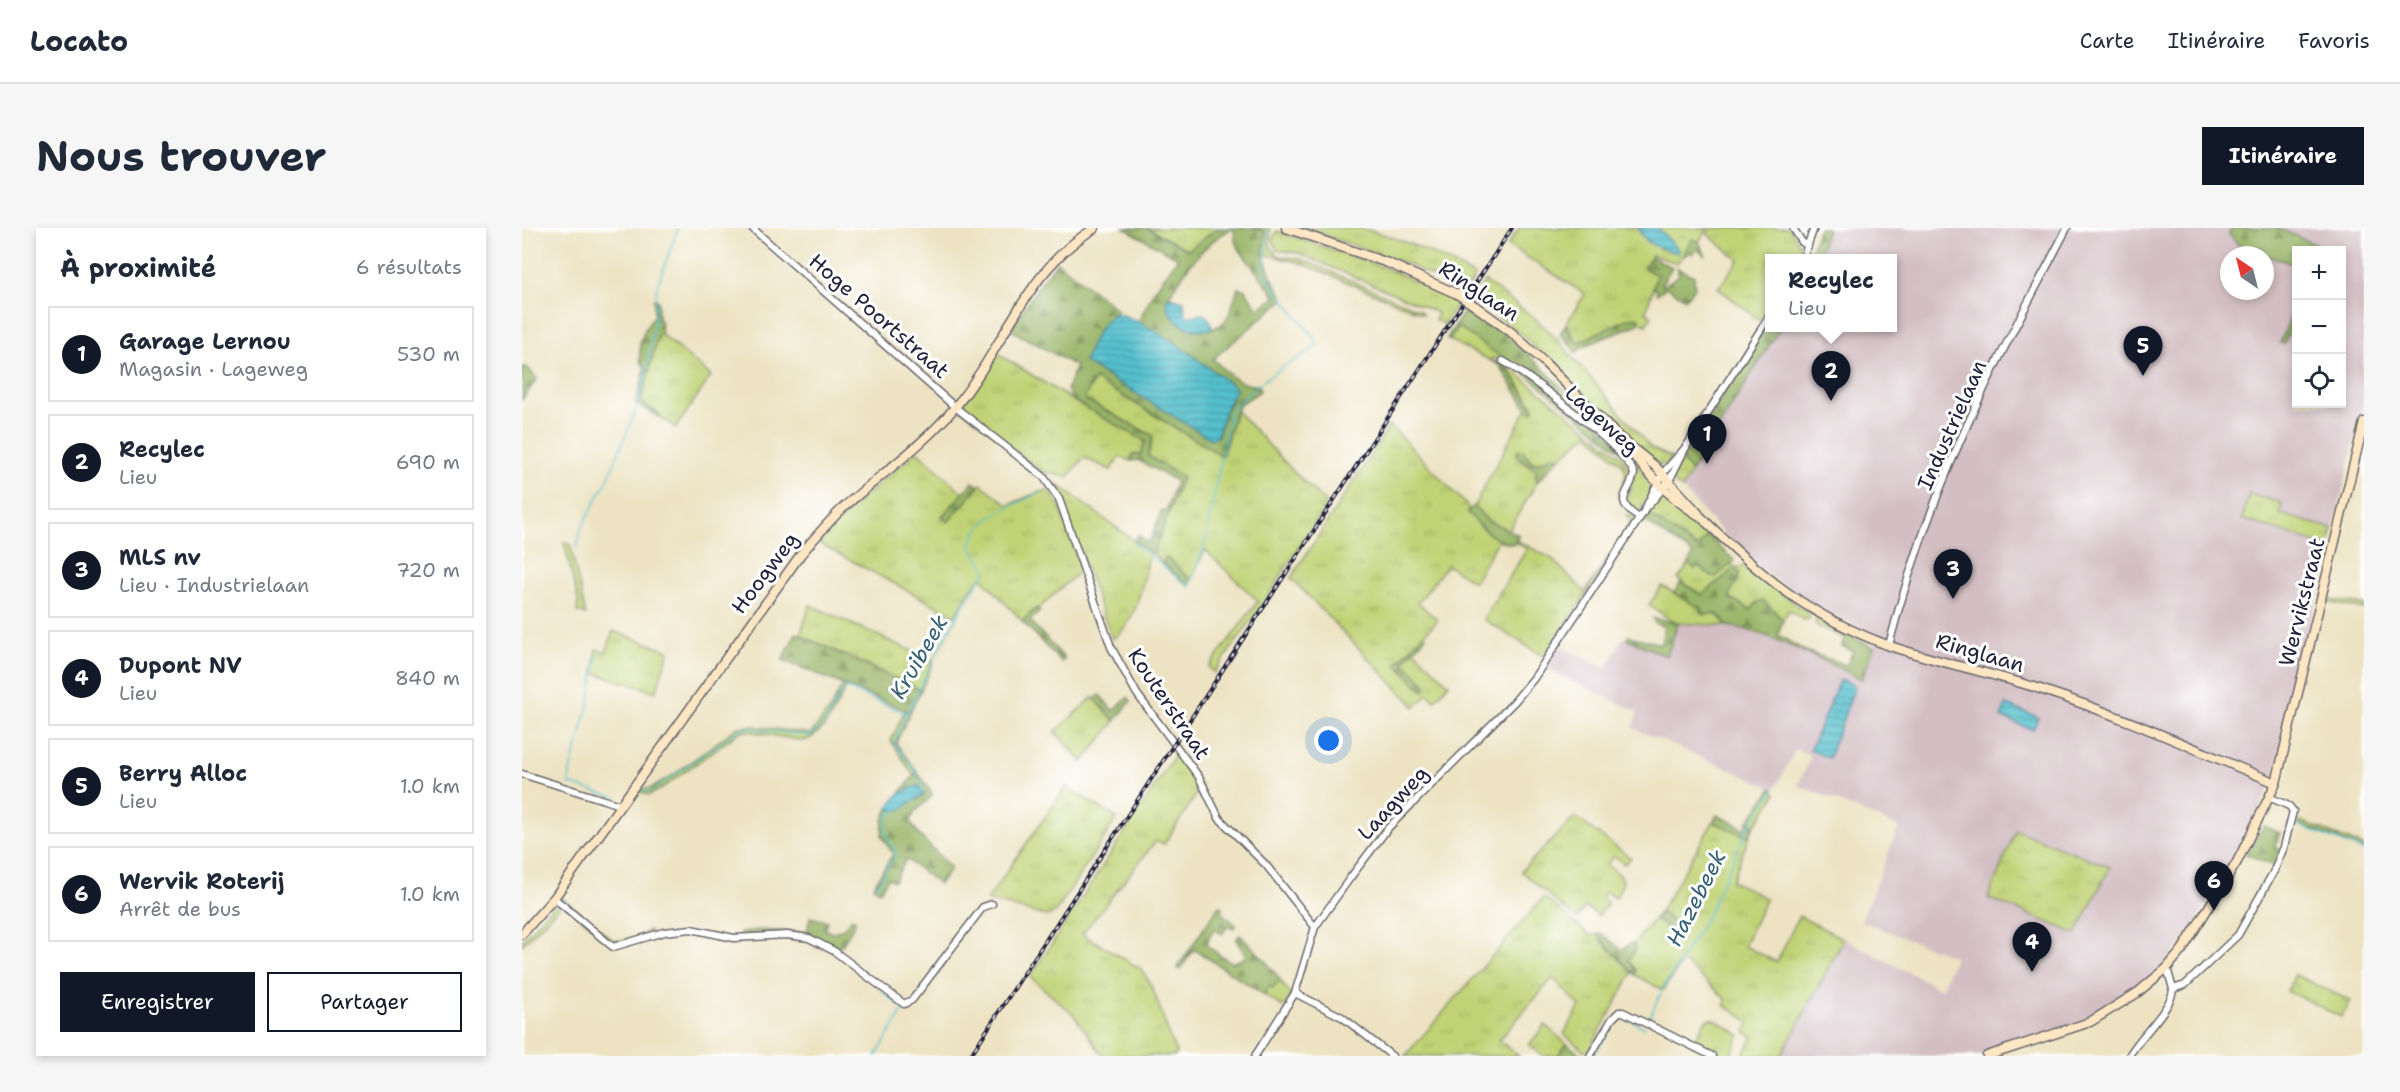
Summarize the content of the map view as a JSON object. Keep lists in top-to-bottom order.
{
  "streets": {
    "street": [
      "Ringlaan",
      "Hoge Poortstraat",
      "Lageweg",
      "Industrielaan",
      "Hoogweg",
      "Wervikstraat",
      "Kouterstraat",
      "Laagweg"
    ]
  },
  "crossings": [
    ["Ringlaan", "Industrielaan"],
    ["Ringlaan", "Wervikstraat"],
    ["Hoge Poortstraat", "Hoogweg"],
    ["Hoge Poortstraat", "Kouterstraat"],
    ["Lageweg", "Laagweg"],
    ["Hoogweg", "Kouterstraat"],
    ["Kouterstraat", "Laagweg"]
  ],
  "water": ["Kruibeek", "Hazebeek"],
  "north": "top left",
  "page": {
    "header": "Locato",
    "nav": ["Carte", "Itinéraire", "Favoris"],
    "buttons": [
      "Itinéraire",
      ["Enregistrer", "Partager"]
    ],
    "title": "Nous trouver",
    "heading": ["À proximité", "6 résultats"],
    "map_buttons": ["+", "−"],
    "popup": ["Recylec", "Lieu"],
    "list": [
      {
        "mark": "1",
        "name": "Garage Lernou",
        "note": "Magasin · Lageweg",
        "value": "530 m"
      },
      {
        "mark": "2",
        "name": "Recylec",
        "note": "Lieu",
        "value": "690 m"
      },
      {
        "mark": "3",
        "name": "MLS nv",
        "note": "Lieu · Industrielaan",
        "value": "720 m"
      },
      {
        "mark": "4",
        "name": "Dupont NV",
        "note": "Lieu",
        "value": "840 m"
      },
      {
        "mark": "5",
        "name": "Berry Alloc",
        "note": "Lieu",
        "value": "1.0 km"
      },
      {
        "mark": "6",
        "name": "Wervik Roterij",
        "note": "Arrêt de bus",
        "value": "1.0 km"
      }
    ],
    "pins": [
      "5",
      "2",
      "1",
      "3",
      "6",
      "4"
    ]
  }
}
